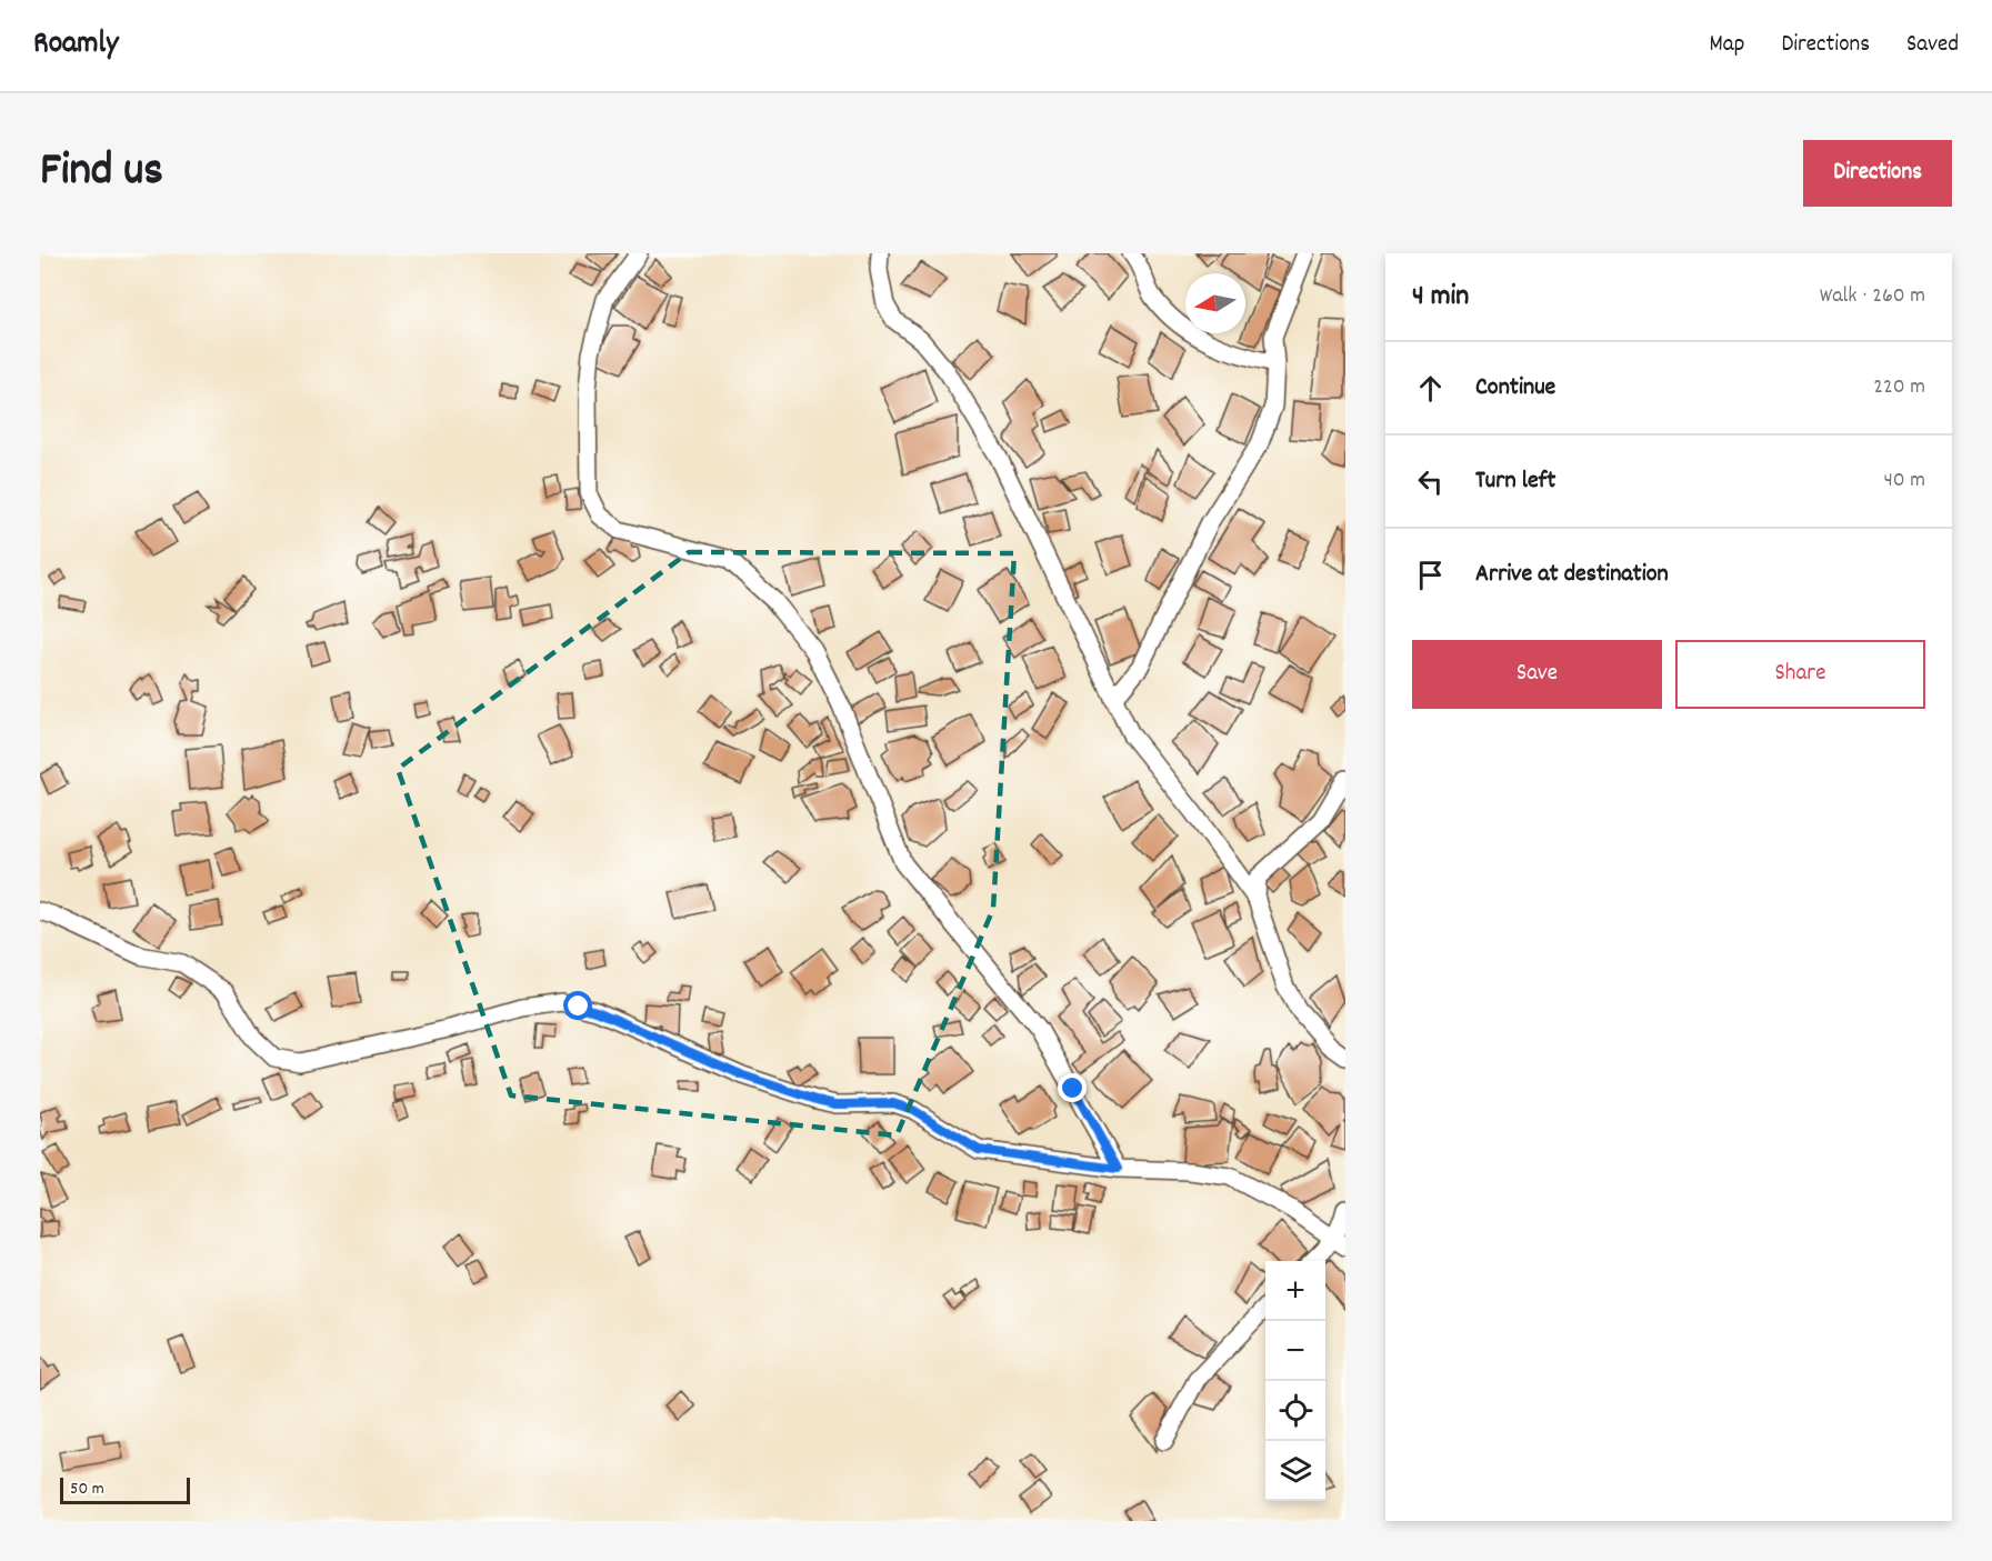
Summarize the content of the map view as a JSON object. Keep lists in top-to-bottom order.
{
  "scale_bar": "50 m",
  "north": "left",
  "page": {
    "header": "Roamly",
    "nav": ["Map", "Directions", "Saved"],
    "title": "Find us",
    "buttons": [
      "Directions",
      ["Save", "Share"]
    ],
    "heading": ["4 min", "Walk · 260 m"],
    "list": [
      ["Continue", "220 m"],
      ["Turn left", "40 m"],
      "Arrive at destination"
    ],
    "map_buttons": ["+", "−"],
    "scale": "50 m"
  }
}
